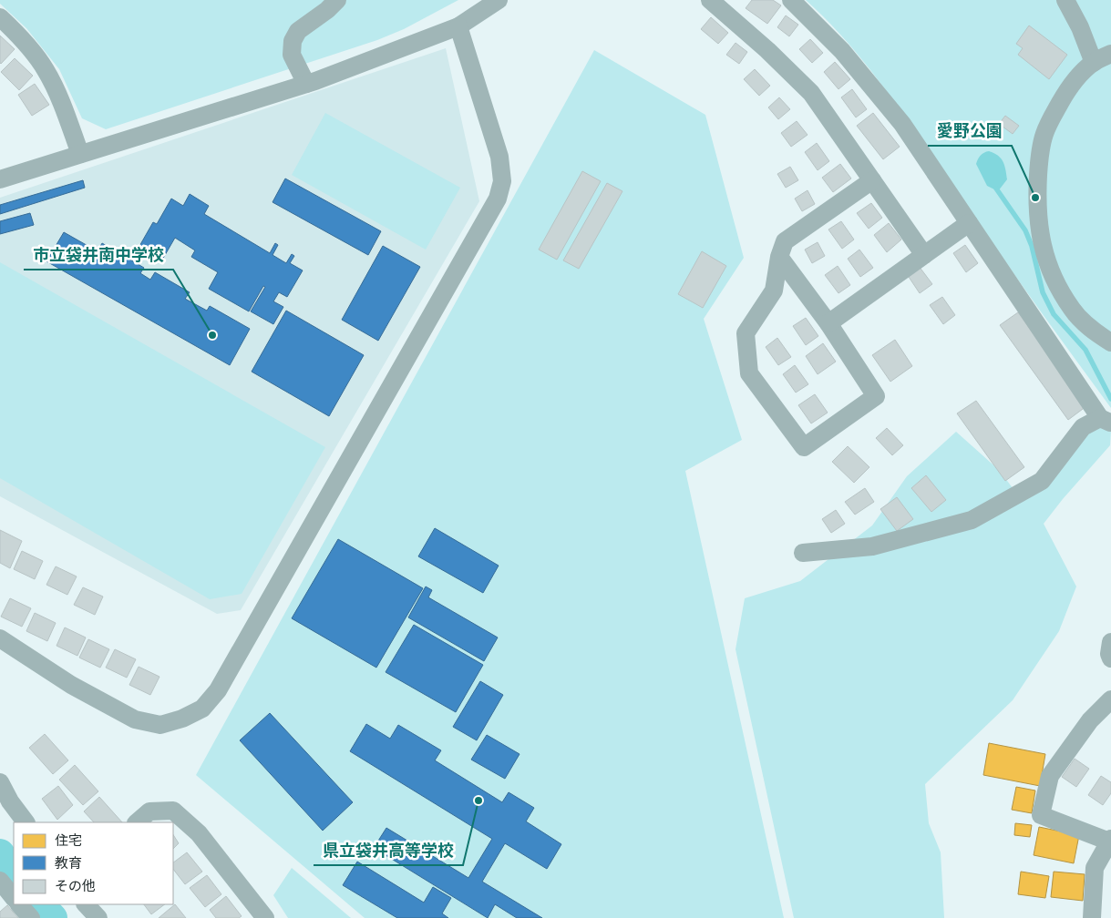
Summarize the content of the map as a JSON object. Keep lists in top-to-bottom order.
{
  "places": ["愛野公園", "市立袋井南中学校", "県立袋井高等学校"],
  "legend": ["住宅", "教育", "その他"]
}
